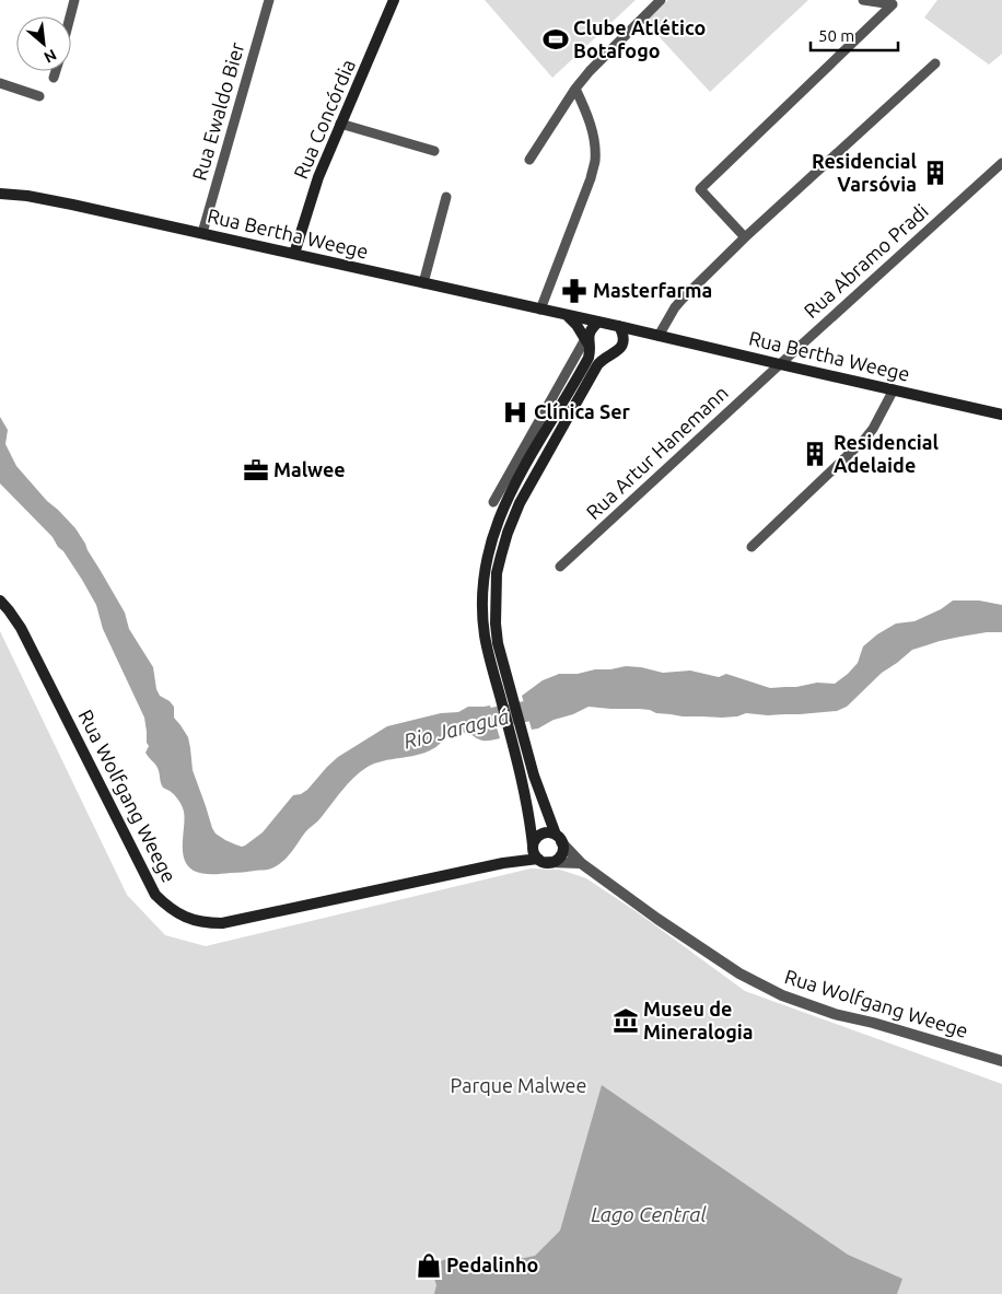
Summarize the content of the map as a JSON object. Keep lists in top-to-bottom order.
{
  "streets": {
    "main road": ["Rua Concórdia", "Rua Bertha Weege", "Rua Wolfgang Weege"],
    "street": ["Rua Ewaldo Bier", "Rua Abramo Pradi", "Rua Artur Hanemann"]
  },
  "crossings": [
    ["Rua Ewaldo Bier", "Rua Bertha Weege"],
    ["Rua Concórdia", "Rua Bertha Weege"],
    ["Rua Bertha Weege", "Rua Abramo Pradi"],
    ["Rua Bertha Weege", "Rua Artur Hanemann"],
    ["Rua Abramo Pradi", "Rua Artur Hanemann"]
  ],
  "water": ["Rio Jaraguá", "Lago Central"],
  "parks": ["Parque Malwee"],
  "places": {
    "sports": ["Clube Atlético Botafogo"],
    "building": ["Residencial Varsóvia", "Residencial Adelaide"],
    "pharmacy": ["Masterfarma"],
    "hospital": ["Clínica Ser"],
    "office": ["Malwee"],
    "museum": ["Museu de Mineralogia"],
    "shop": ["Pedalinho"]
  },
  "scale_bar": "50 m",
  "north": "bottom right"
}
